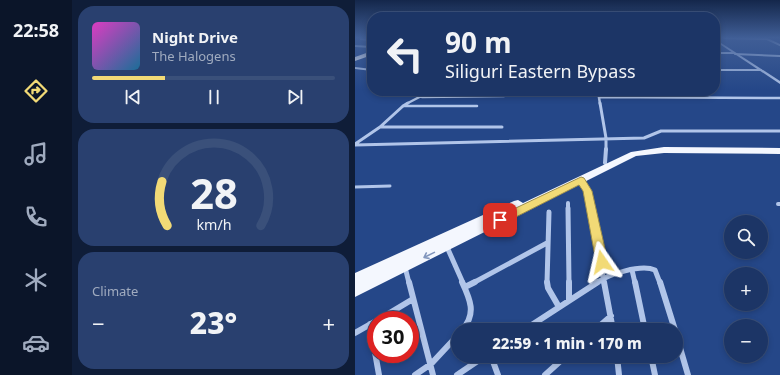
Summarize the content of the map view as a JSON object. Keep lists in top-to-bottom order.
{
  "page": {
    "tabs": "22:58",
    "turn": ["90 m", "Siliguri Eastern Bypass"],
    "song": ["Night Drive", "The Halogens"],
    "map_buttons": ["+", "−"],
    "tile": "Climate",
    "heat": ["−", "23°", "+"],
    "limit": "30",
    "trip": "22:59 · 1 min · 170 m",
    "gauge": ["28", "km/h"]
  }
}
